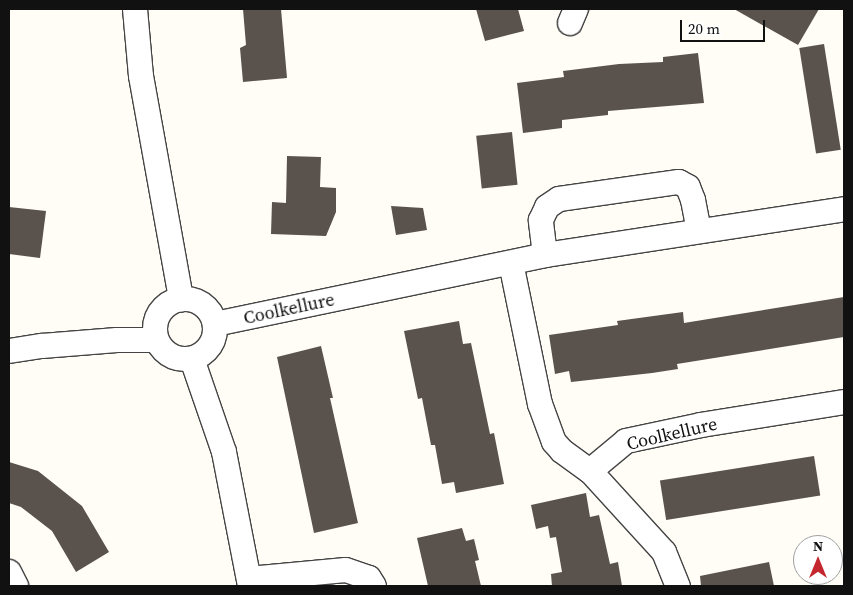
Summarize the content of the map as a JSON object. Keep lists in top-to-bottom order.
{
  "streets": {
    "street": ["Coolkellure"]
  },
  "scale_bar": "20 m",
  "north": "top"
}
